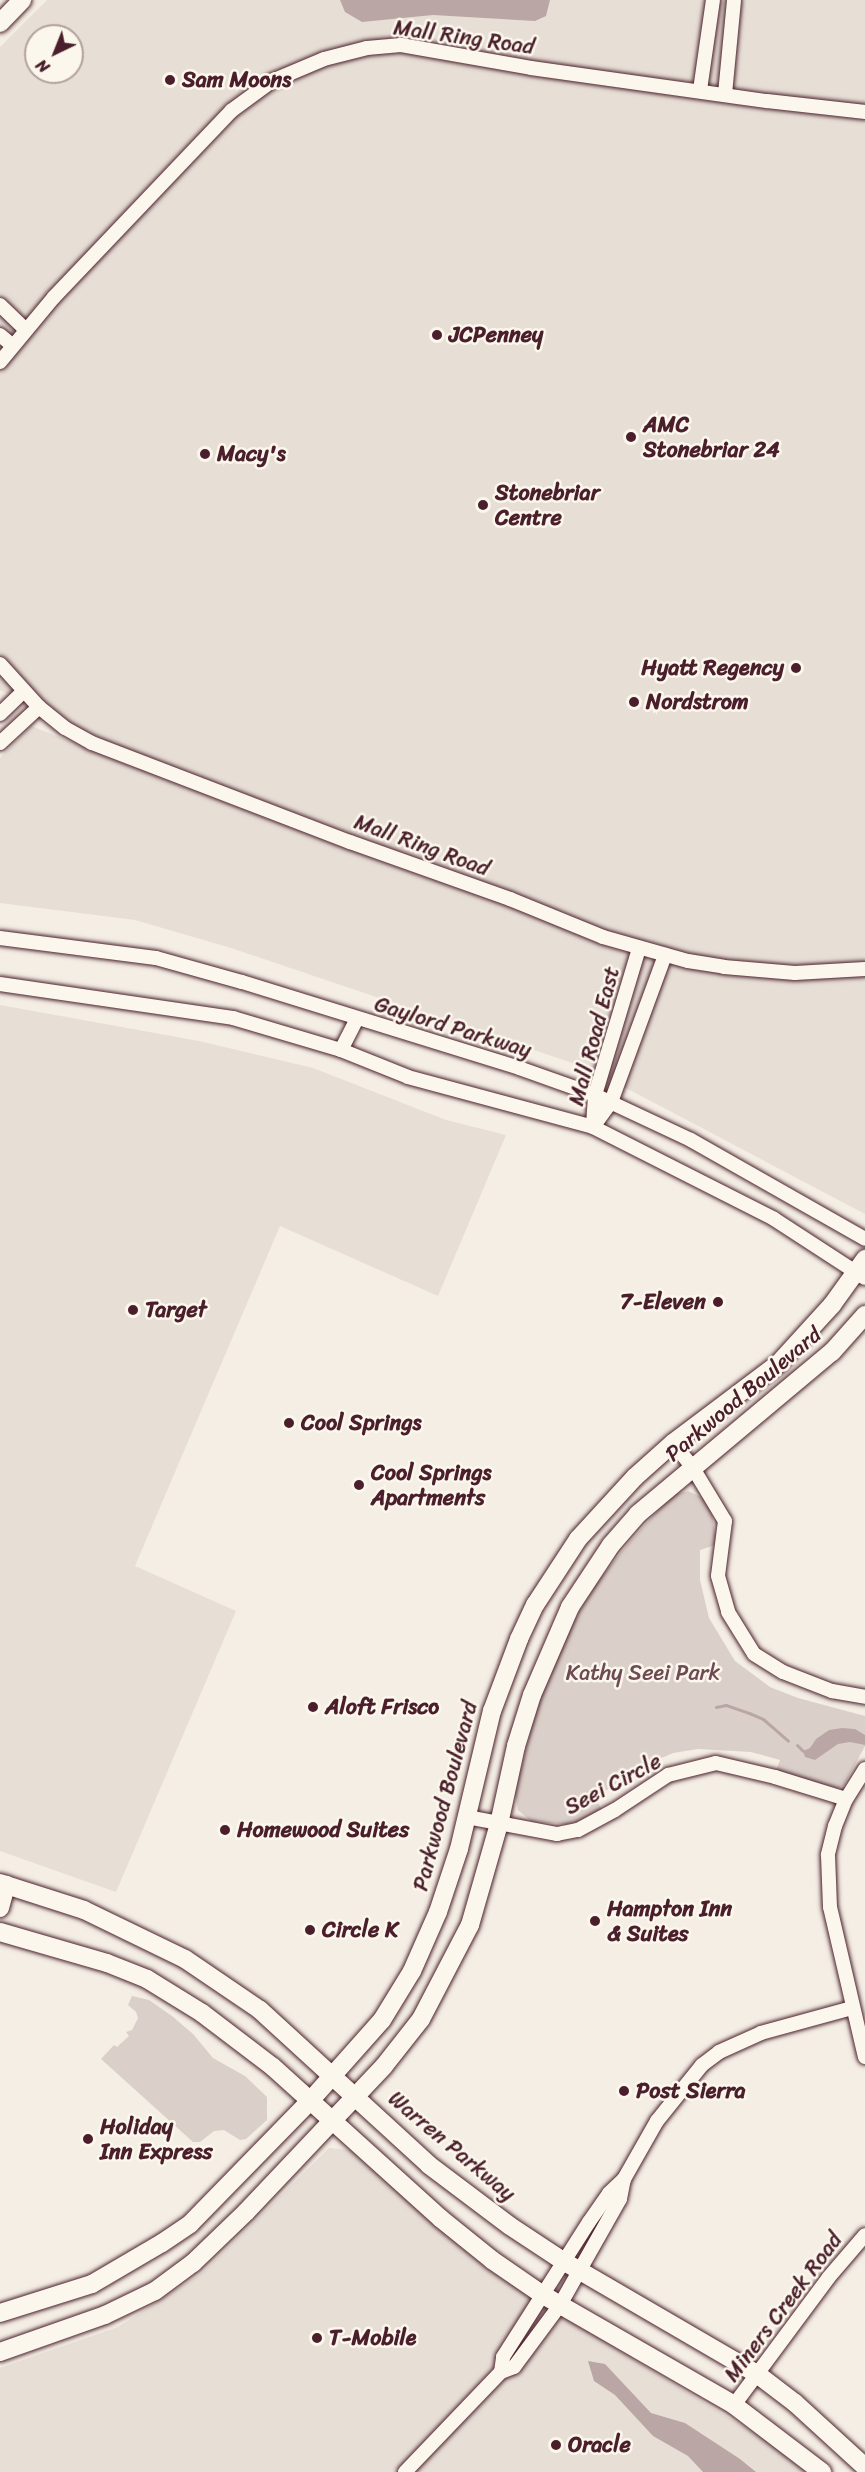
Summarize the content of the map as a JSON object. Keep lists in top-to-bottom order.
{
  "streets": {
    "main road": ["Parkwood Boulevard", "Warren Parkway"],
    "street": [
      "Mall Ring Road",
      "Gaylord Parkway",
      "Mall Road East",
      "Seei Circle",
      "Miners Creek Road"
    ]
  },
  "crossings": [
    ["Mall Ring Road", "Mall Road East"],
    ["Gaylord Parkway", "Mall Road East"],
    ["Parkwood Boulevard", "Seei Circle"],
    ["Parkwood Boulevard", "Warren Parkway"],
    ["Warren Parkway", "Miners Creek Road"]
  ],
  "parks": ["Kathy Seei Park"],
  "places": [
    "Sam Moons",
    "JCPenney",
    "AMC Stonebriar 24",
    "Macy's",
    "Stonebriar Centre",
    "Hyatt Regency",
    "Nordstrom",
    "7-Eleven",
    "Target",
    "Cool Springs",
    "Cool Springs Apartments",
    "Aloft Frisco",
    "Homewood Suites",
    "Hampton Inn & Suites",
    "Circle K",
    "Post Sierra",
    "Holiday Inn Express",
    "T-Mobile",
    "Oracle"
  ],
  "north": "bottom left"
}
